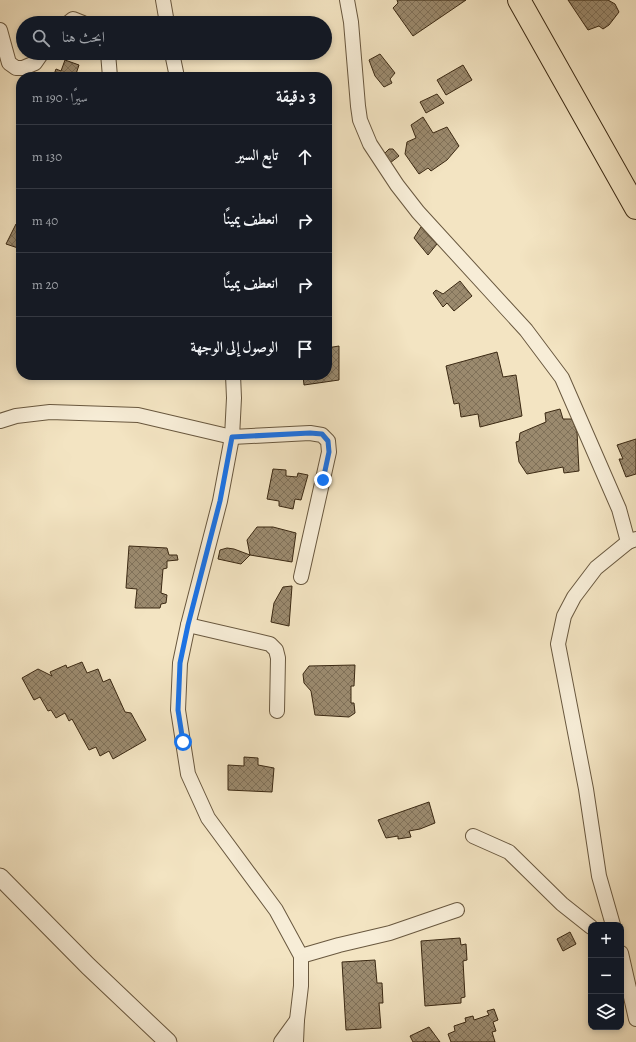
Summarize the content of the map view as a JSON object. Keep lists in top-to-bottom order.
{
  "page": {
    "search": "ابحث هنا",
    "heading": ["3 دقيقة", "سيرًا · 190 m"],
    "list": [
      ["تابع السير", "130 m"],
      ["انعطف يمينًا", "40 m"],
      ["انعطف يمينًا", "20 m"],
      "الوصول إلى الوجهة"
    ],
    "map_buttons": ["+", "−"]
  }
}
